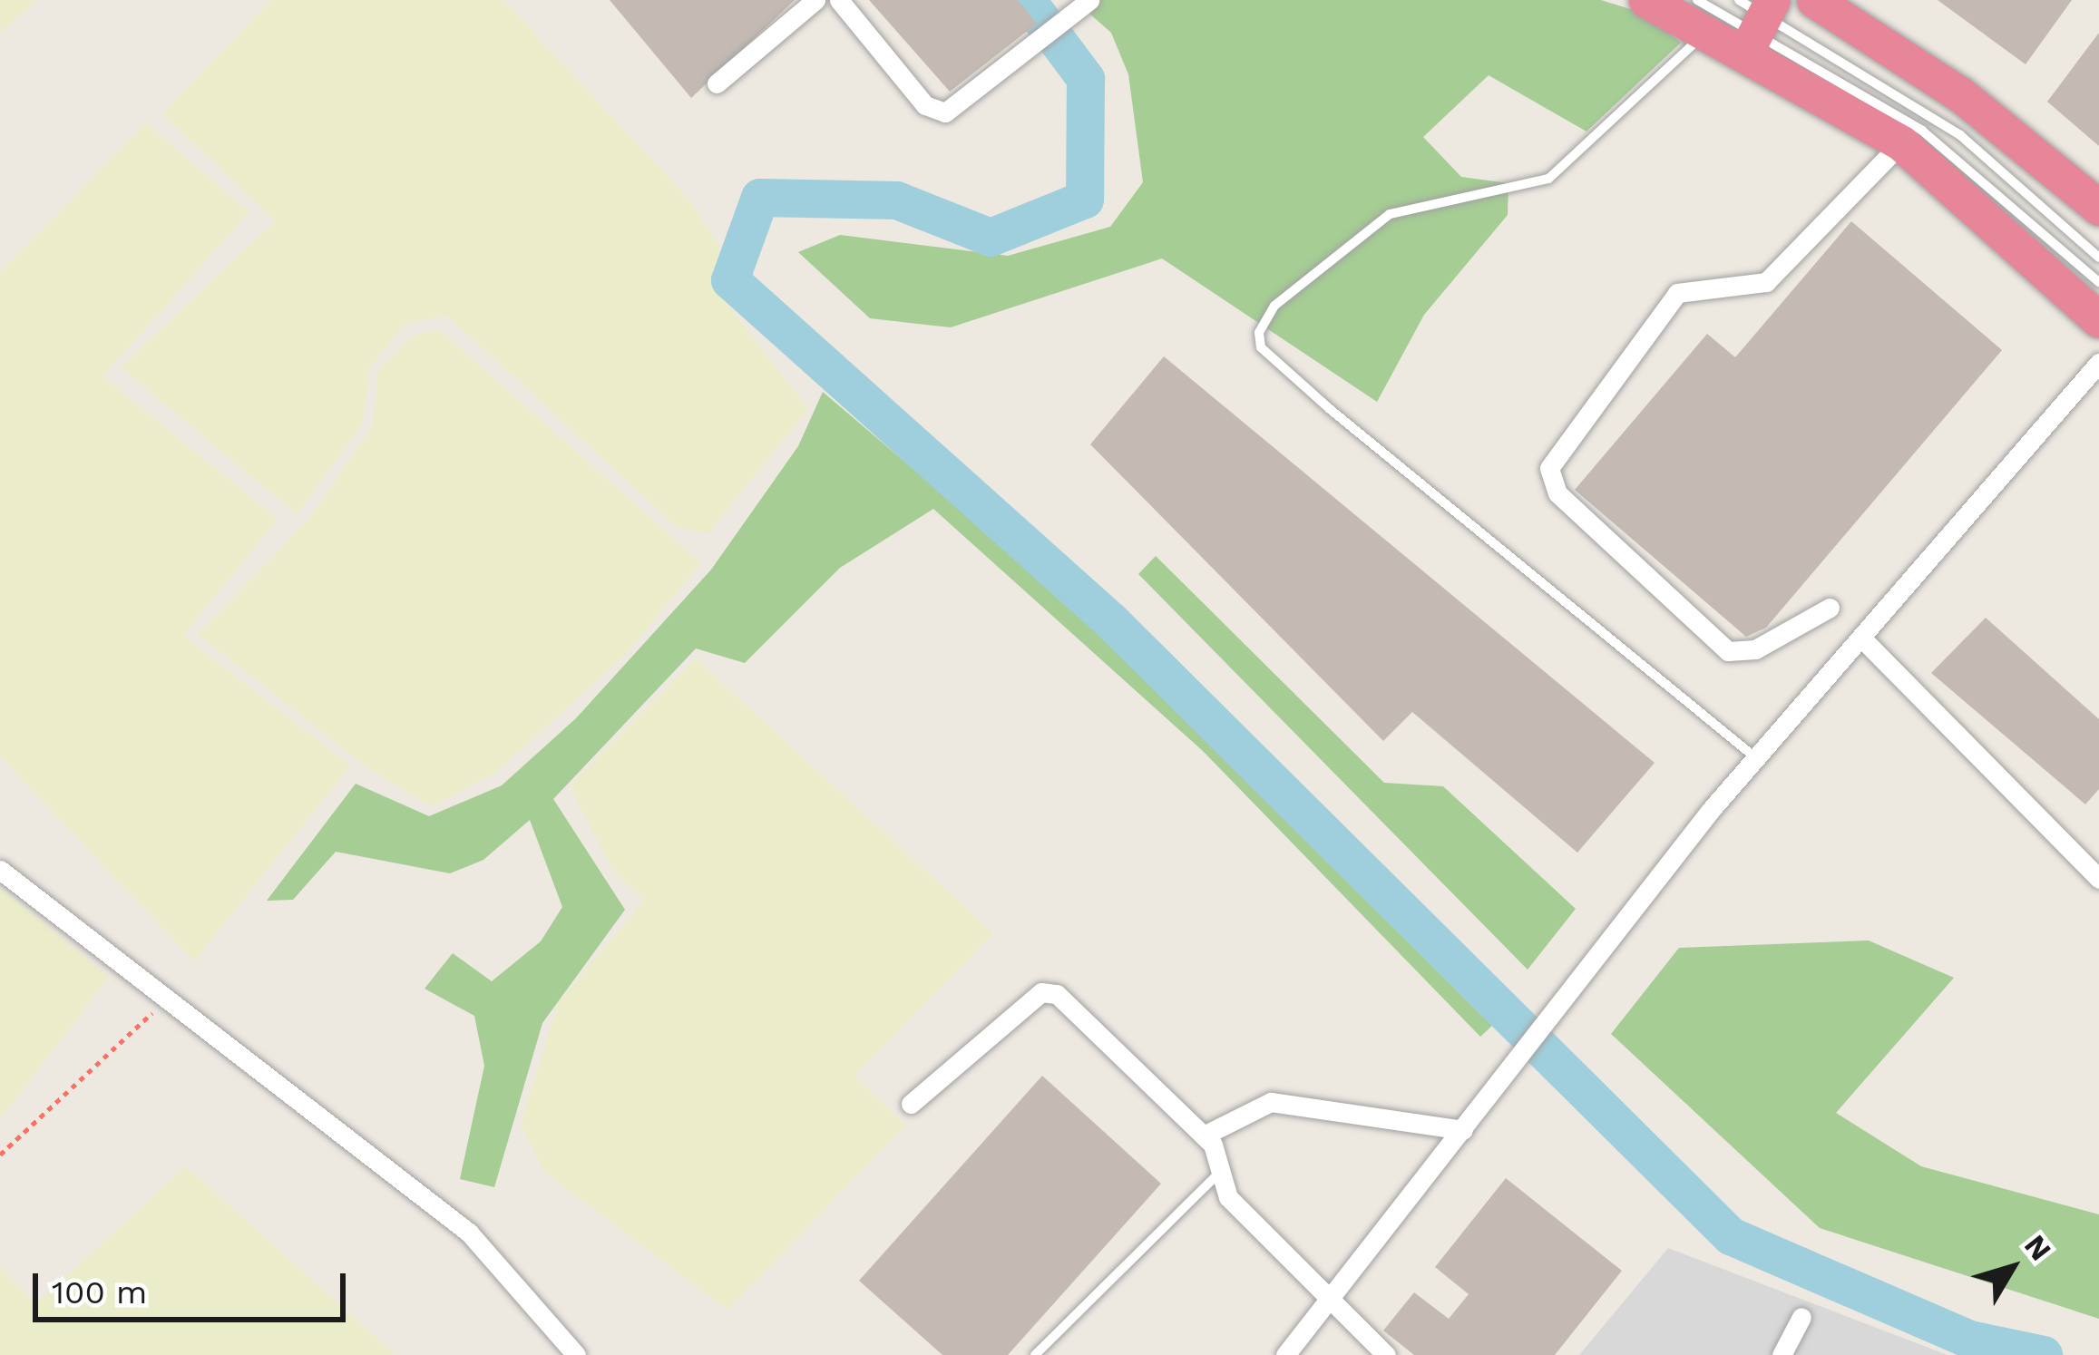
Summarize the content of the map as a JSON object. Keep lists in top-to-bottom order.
{
  "scale_bar": "100 m",
  "north": "top right"
}
